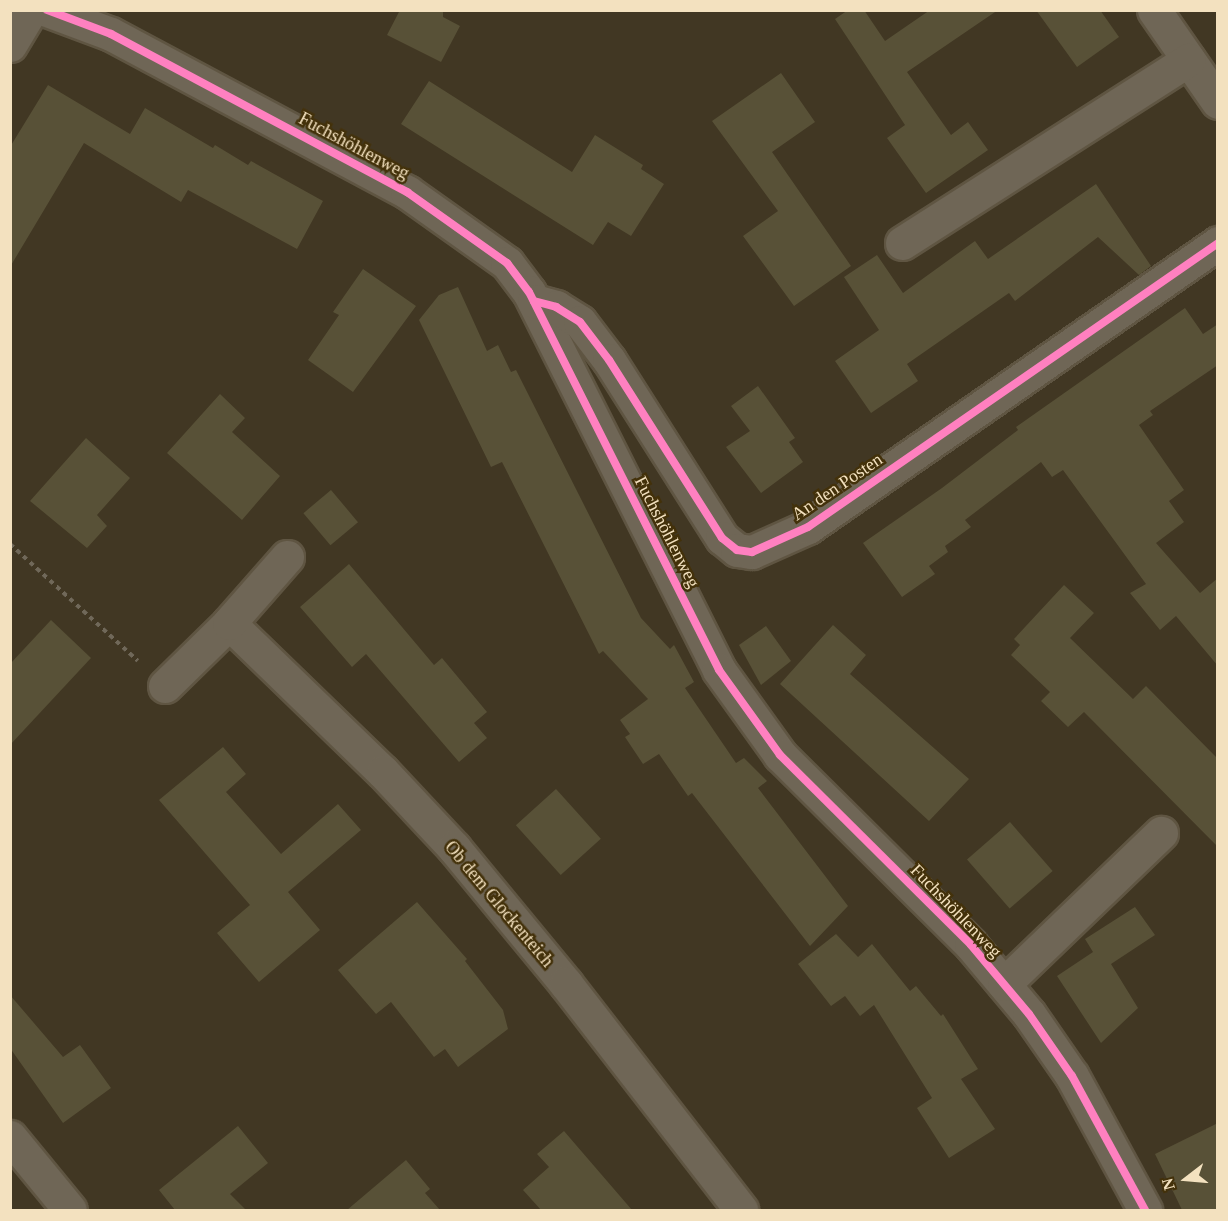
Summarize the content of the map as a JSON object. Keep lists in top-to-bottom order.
{
  "streets": {
    "street": ["Fuchshöhlenweg", "An den Posten", "Ob dem Glockenteich"]
  },
  "crossings": [
    ["Fuchshöhlenweg", "An den Posten"]
  ],
  "north": "left"
}
